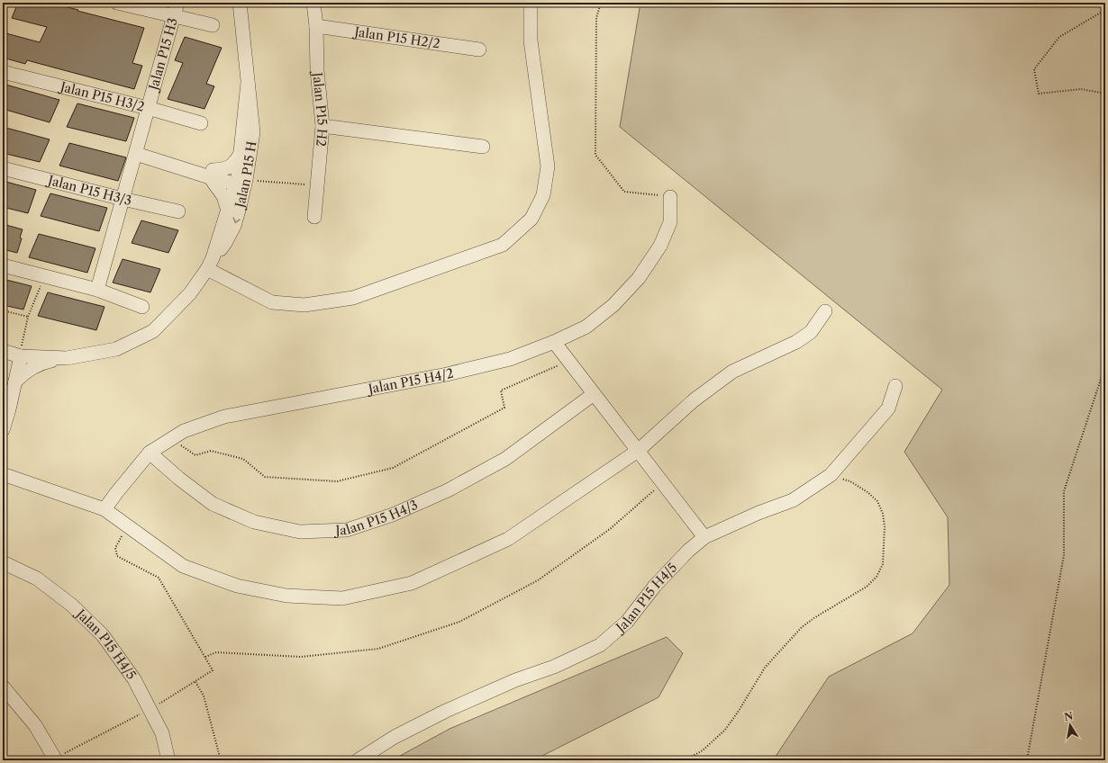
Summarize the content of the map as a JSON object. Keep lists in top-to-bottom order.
{
  "streets": {
    "street": [
      "Jalan P15 H2/2",
      "Jalan P15 H3",
      "Jalan P15 H3/2",
      "Jalan P15 H2",
      "Jalan P15 H",
      "Jalan P15 H3/3",
      "Jalan P15 H4/2",
      "Jalan P15 H4/3",
      "Jalan P15 H4/5"
    ]
  },
  "crossings": [
    ["Jalan P15 H2/2", "Jalan P15 H2"],
    ["Jalan P15 H3", "Jalan P15 H3/2"],
    ["Jalan P15 H3", "Jalan P15 H3/3"],
    ["Jalan P15 H4/2", "Jalan P15 H4/3"]
  ],
  "north": "top"
}
